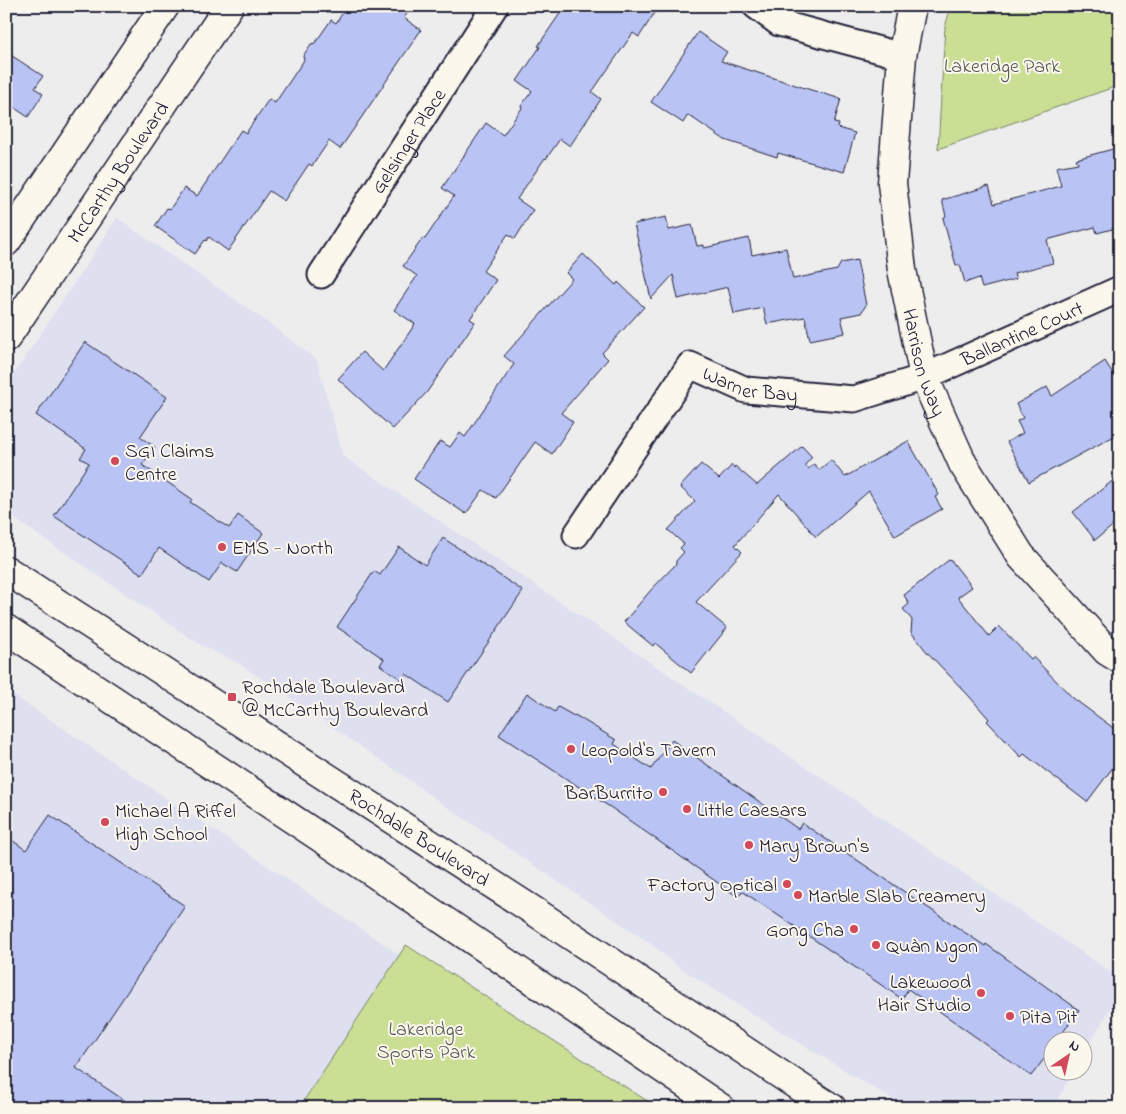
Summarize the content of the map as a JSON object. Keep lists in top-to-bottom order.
{
  "streets": {
    "main road": ["McCarthy Boulevard", "Harrison Way", "Rochdale Boulevard"],
    "street": ["Gelsinger Place", "Ballantine Court", "Warner Bay"]
  },
  "crossings": [
    ["Ballantine Court", "Harrison Way"],
    ["Ballantine Court", "Warner Bay"],
    ["Harrison Way", "Warner Bay"]
  ],
  "parks": ["Lakeridge Park", "Lakeridge Sports Park"],
  "places": {
    "other": [
      "SGI Claims Centre",
      "EMS - North",
      "Leopold's Tavern",
      "BarBurrito",
      "Little Caesars",
      "Michael A Riffel High School",
      "Mary Brown's",
      "Factory Optical",
      "Marble Slab Creamery",
      "Gong Cha",
      "Quàn Ngon",
      "Lakewood Hair Studio",
      "Pita Pit"
    ],
    "transit": ["Rochdale Boulevard @ McCarthy Boulevard"]
  },
  "north": "top right"
}
